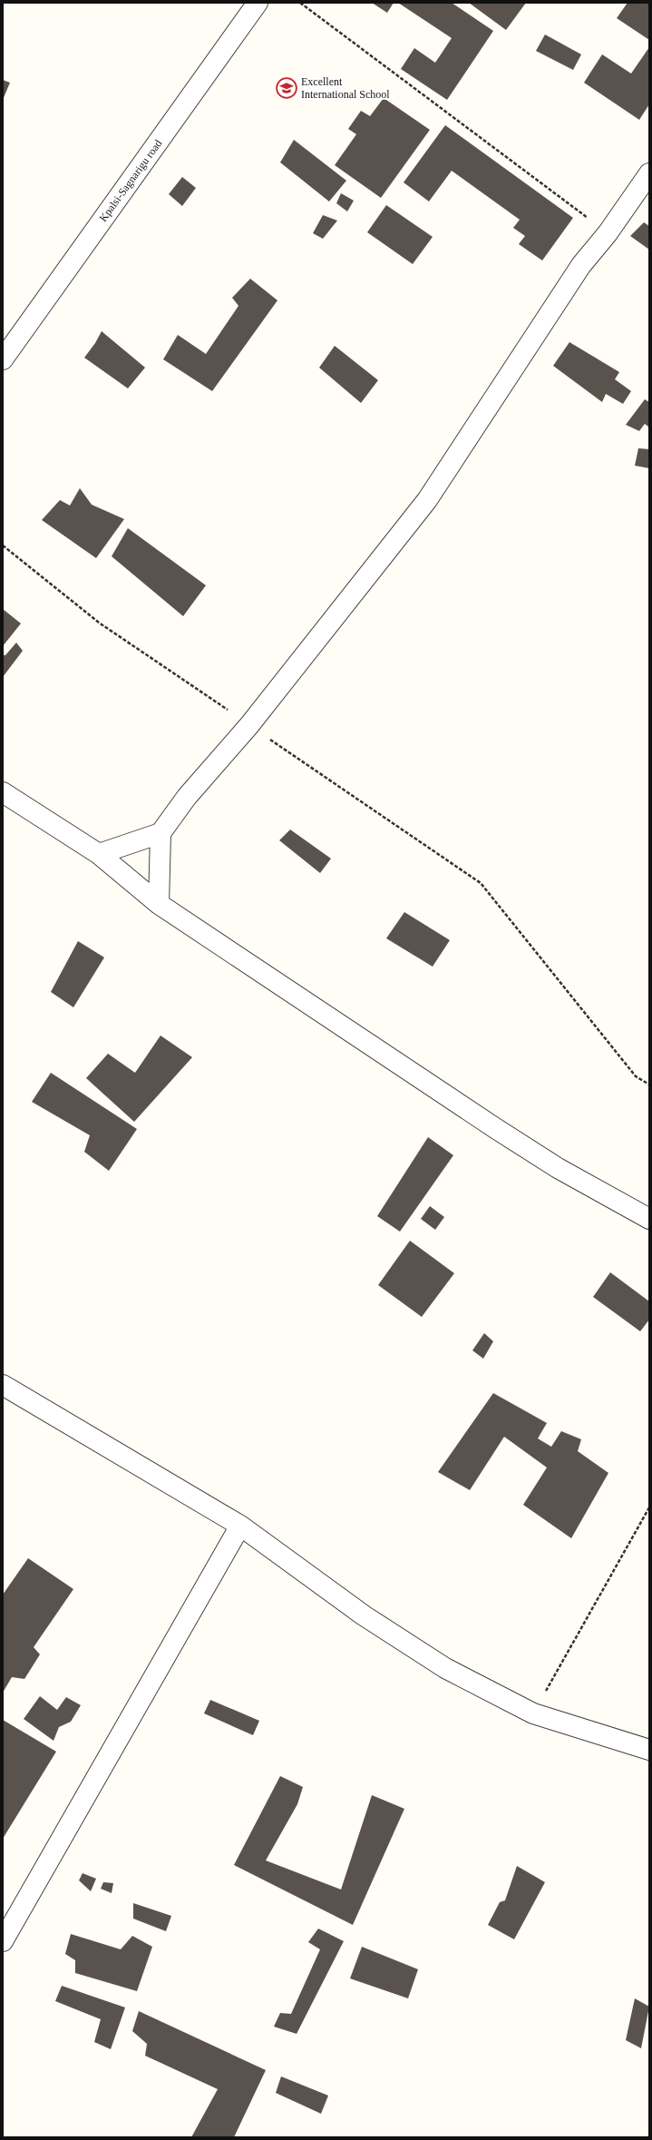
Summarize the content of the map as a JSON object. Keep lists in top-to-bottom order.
{
  "streets": {
    "street": ["Kpalsi-Sagnarigu road"]
  },
  "places": {
    "school or university": ["Excellent International School"]
  }
}
